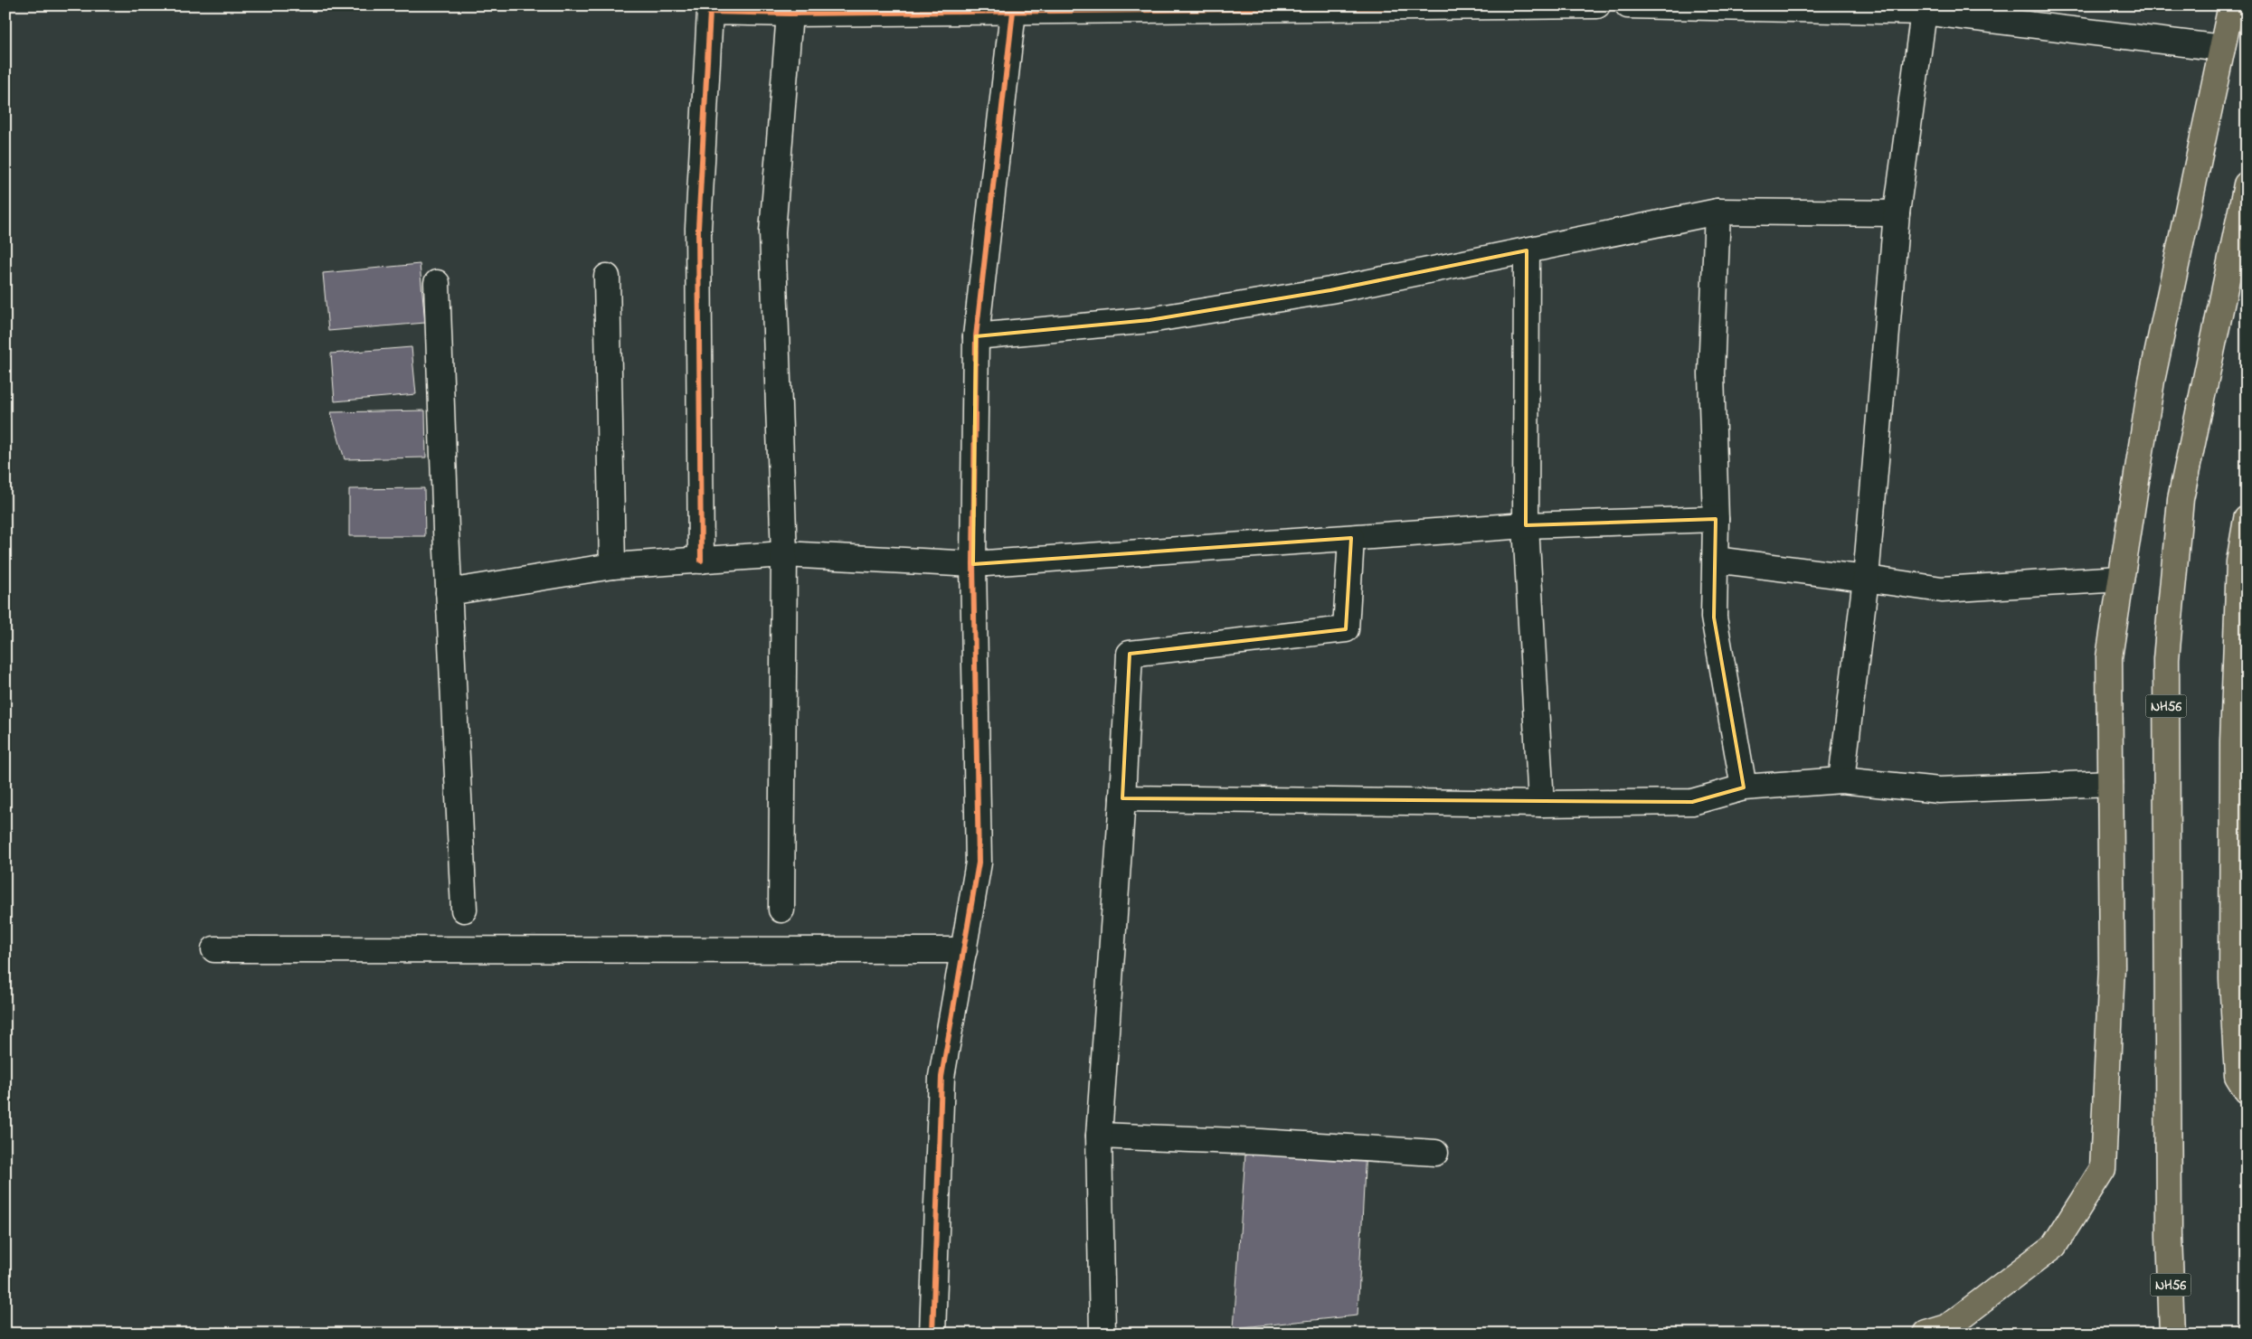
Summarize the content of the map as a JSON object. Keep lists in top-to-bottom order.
{
  "streets": {
    "highway": ["NH56"]
  }
}
